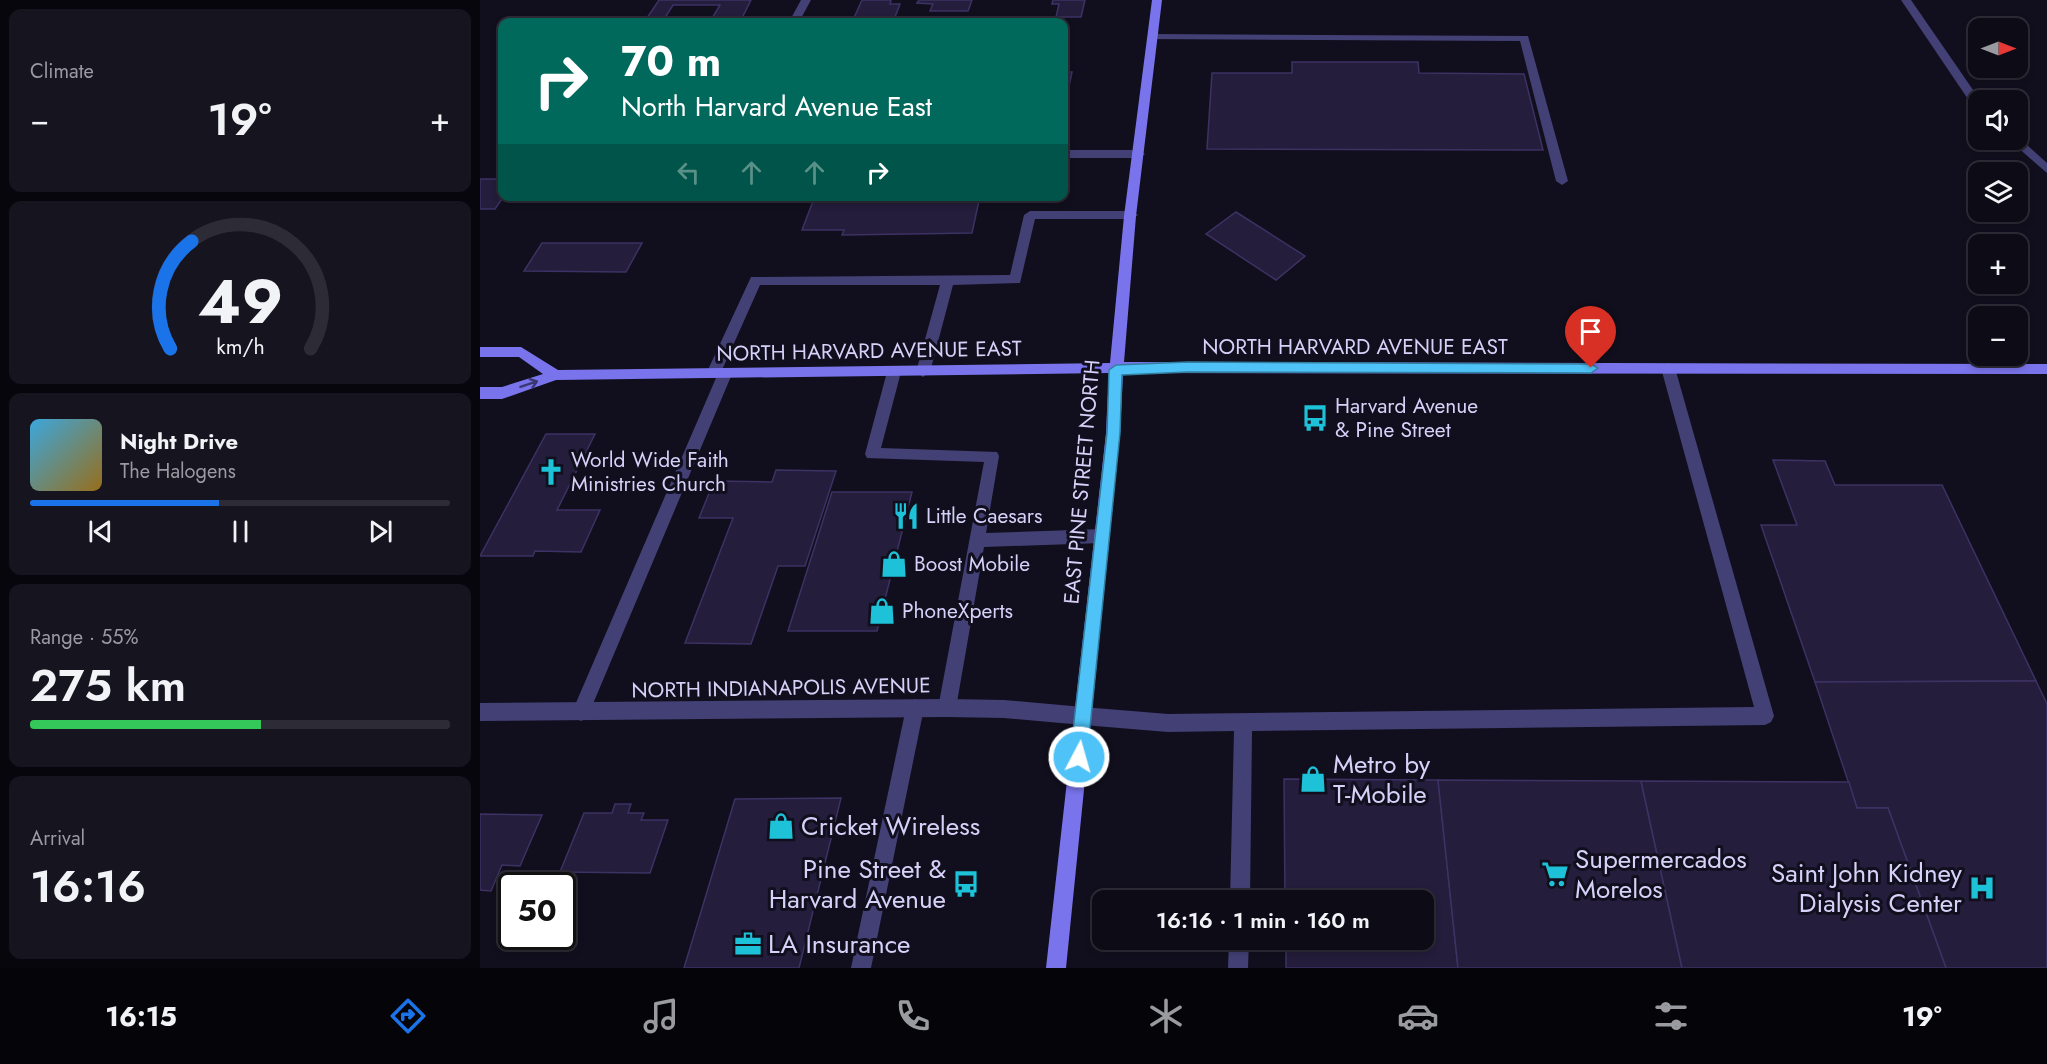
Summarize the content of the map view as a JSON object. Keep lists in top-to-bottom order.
{
  "streets": {
    "main road": ["NORTH HARVARD AVENUE EAST", "EAST PINE STREET NORTH"],
    "street": ["NORTH INDIANAPOLIS AVENUE"]
  },
  "crossings": [
    ["NORTH HARVARD AVENUE EAST", "EAST PINE STREET NORTH"],
    ["NORTH HARVARD AVENUE EAST", "NORTH INDIANAPOLIS AVENUE"],
    ["EAST PINE STREET NORTH", "NORTH INDIANAPOLIS AVENUE"]
  ],
  "places": {
    "bus stop": ["Harvard Avenue & Pine Street", "Pine Street & Harvard Avenue"],
    "church": ["World Wide Faith Ministries Church"],
    "restaurant": ["Little Caesars"],
    "shop": [
      "Boost Mobile",
      "PhoneXperts",
      "Metro by T-Mobile",
      "Cricket Wireless"
    ],
    "supermarket": ["Supermercados Morelos"],
    "hospital": ["Saint John Kidney Dialysis Center"],
    "office": ["LA Insurance"]
  },
  "north": "right",
  "page": {
    "tile": [
      "Climate",
      ["Range · 55%", "275 km"],
      ["Arrival", "16:16"]
    ],
    "map_buttons": ["+", "−"],
    "turn": ["70 m", "North Harvard Avenue East"],
    "heat": ["−", "19°", "+"],
    "song": ["Night Drive", "The Halogens"],
    "limit": "50",
    "trip": "16:16 · 1 min · 160 m",
    "tabs": ["16:15", "19°"],
    "gauge": ["49", "km/h"]
  }
}
